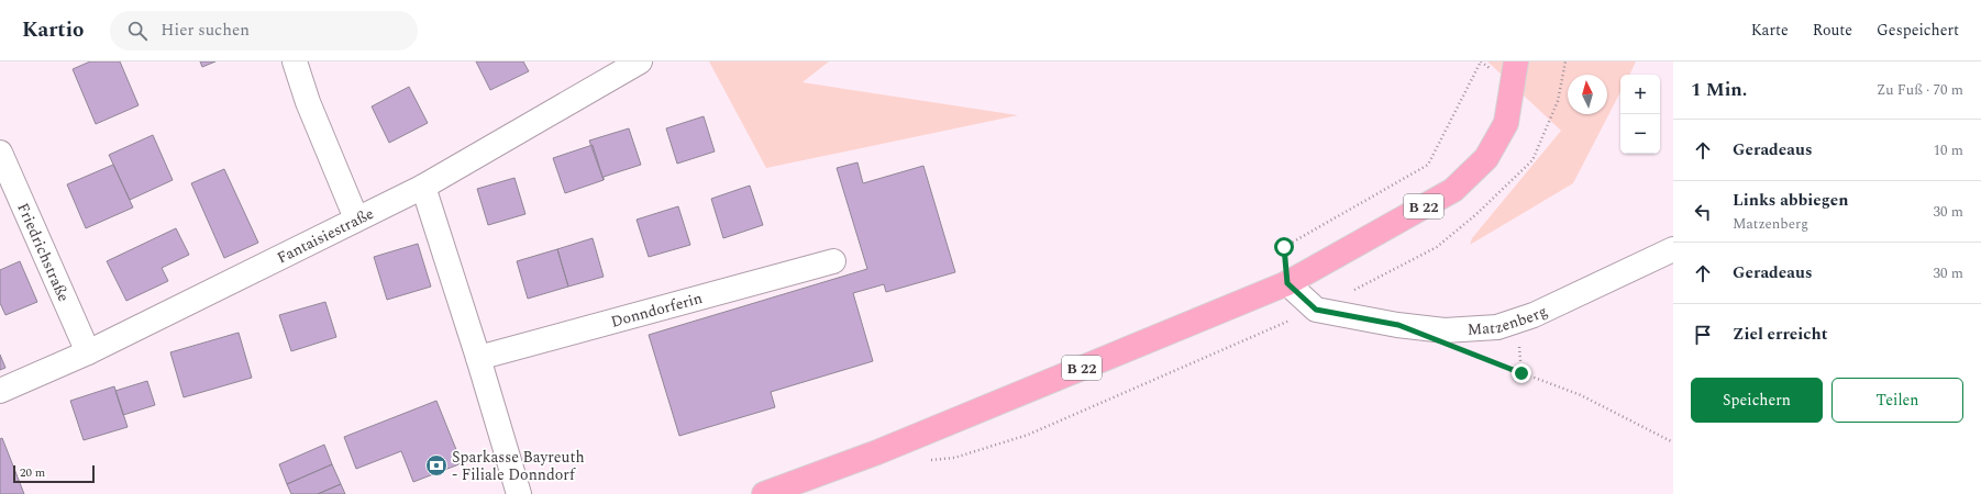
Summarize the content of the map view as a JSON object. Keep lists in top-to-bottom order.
{
  "streets": {
    "main road": ["B 22"],
    "street": [
      "Fantaisiestraße",
      "Friedrichstraße",
      "Donndorferin",
      "Matzenberg"
    ]
  },
  "crossings": [
    ["B 22", "Matzenberg"],
    ["Fantaisiestraße", "Friedrichstraße"]
  ],
  "places": {
    "bank": ["Sparkasse Bayreuth - Filiale Donndorf"]
  },
  "scale_bar": "20 m",
  "north": "top",
  "page": {
    "header": "Kartio",
    "search": "Hier suchen",
    "nav": ["Karte", "Route", "Gespeichert"],
    "heading": ["1 Min.", "Zu Fuß · 70 m"],
    "map_buttons": ["+", "−"],
    "list": [
      ["Geradeaus", "10 m"],
      ["Links abbiegen", "Matzenberg", "30 m"],
      ["Geradeaus", "30 m"],
      "Ziel erreicht"
    ],
    "buttons": ["Speichern", "Teilen"],
    "scale": "20 m"
  }
}
